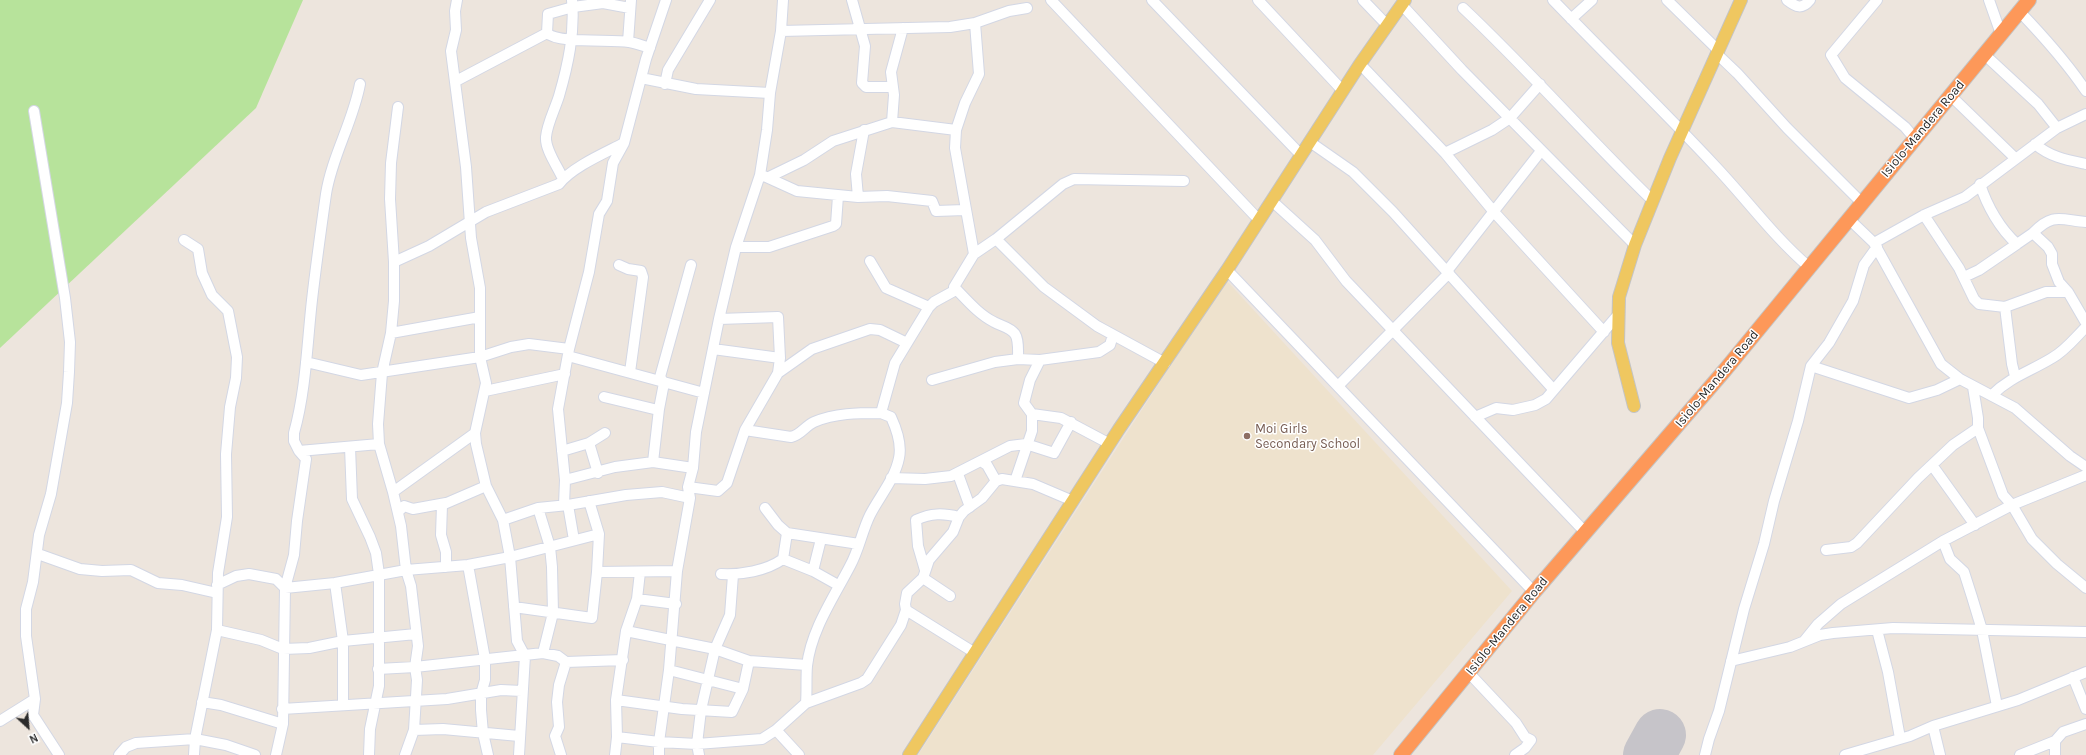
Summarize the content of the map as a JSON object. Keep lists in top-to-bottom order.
{
  "streets": {
    "highway": ["Isiolo-Mandera Road"]
  },
  "places": ["Moi Girls Secondary School"],
  "north": "bottom right"
}
